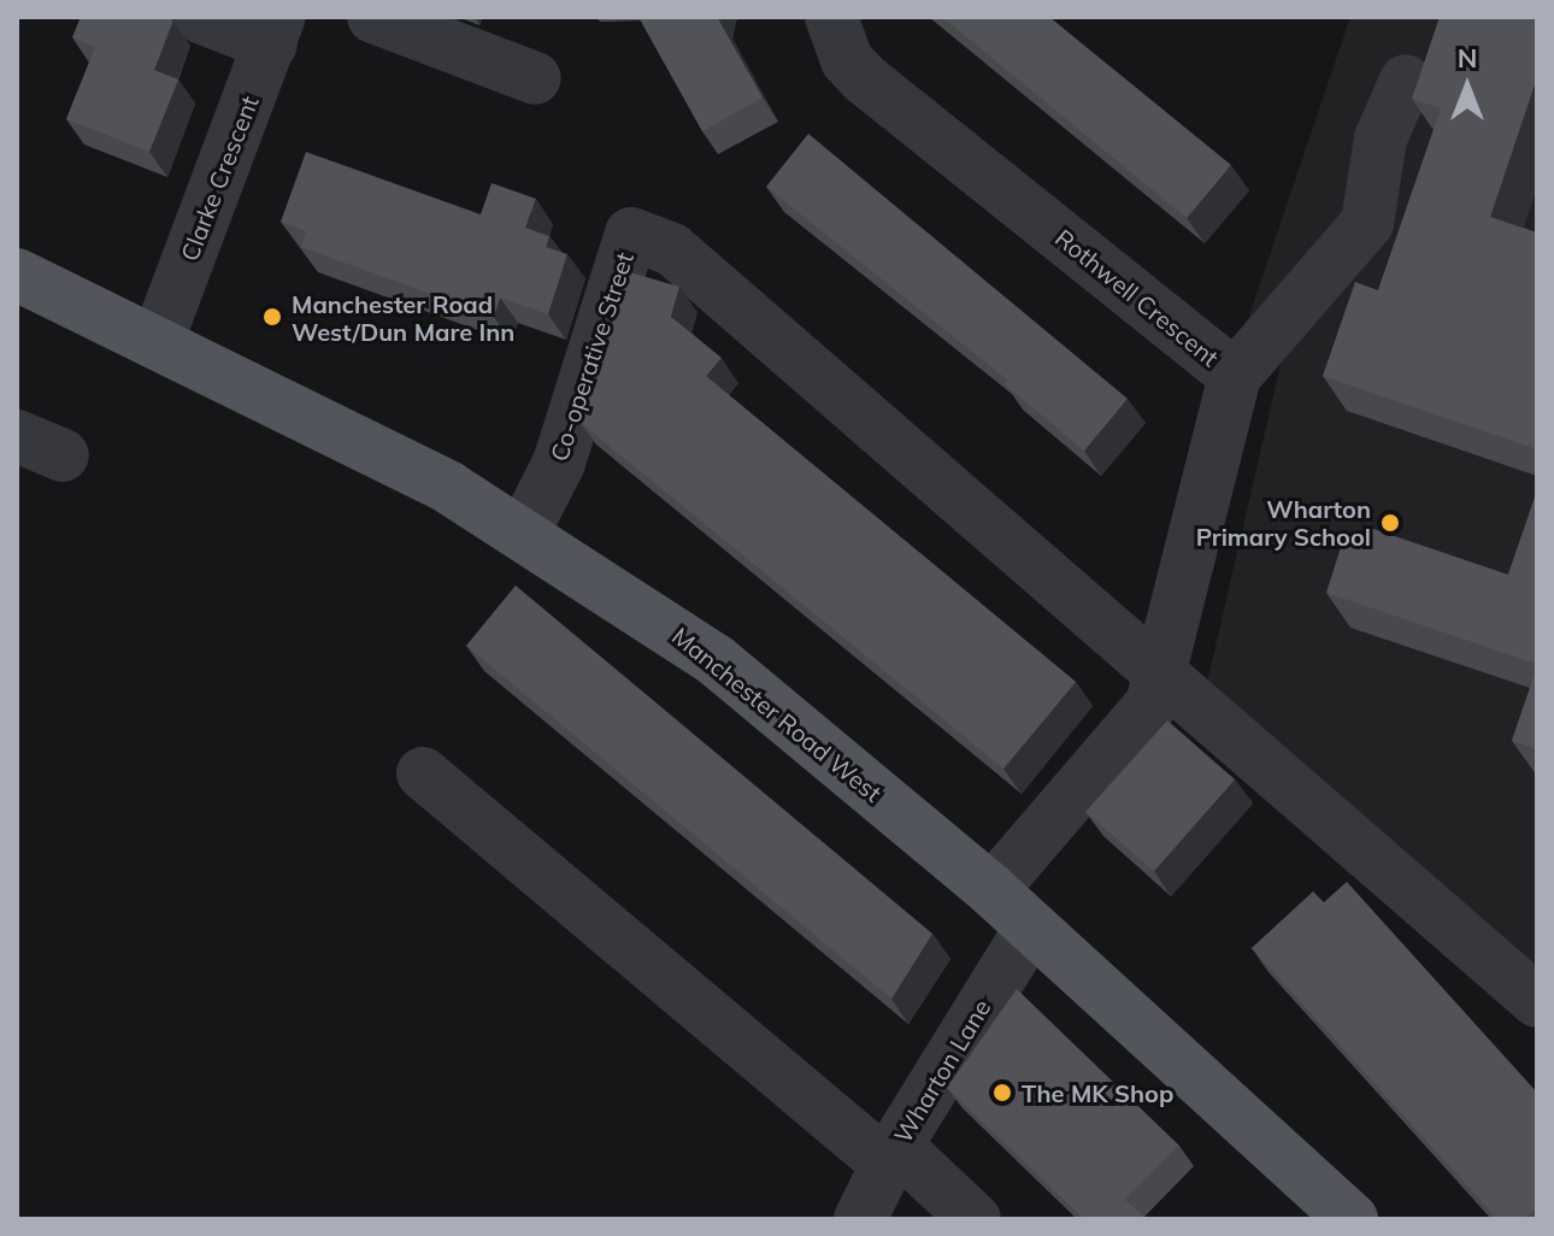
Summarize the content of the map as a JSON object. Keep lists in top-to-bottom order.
{
  "streets": {
    "main road": ["Manchester Road West"],
    "street": [
      "Clarke Crescent",
      "Rothwell Crescent",
      "Co-operative Street",
      "Wharton Lane"
    ]
  },
  "crossings": [
    ["Clarke Crescent", "Manchester Road West"],
    ["Rothwell Crescent", "Co-operative Street"],
    ["Rothwell Crescent", "Manchester Road West"],
    ["Co-operative Street", "Manchester Road West"],
    ["Manchester Road West", "Wharton Lane"]
  ],
  "places": ["Manchester Road West/Dun Mare Inn", "Wharton Primary School", "The MK Shop"],
  "north": "top"
}
